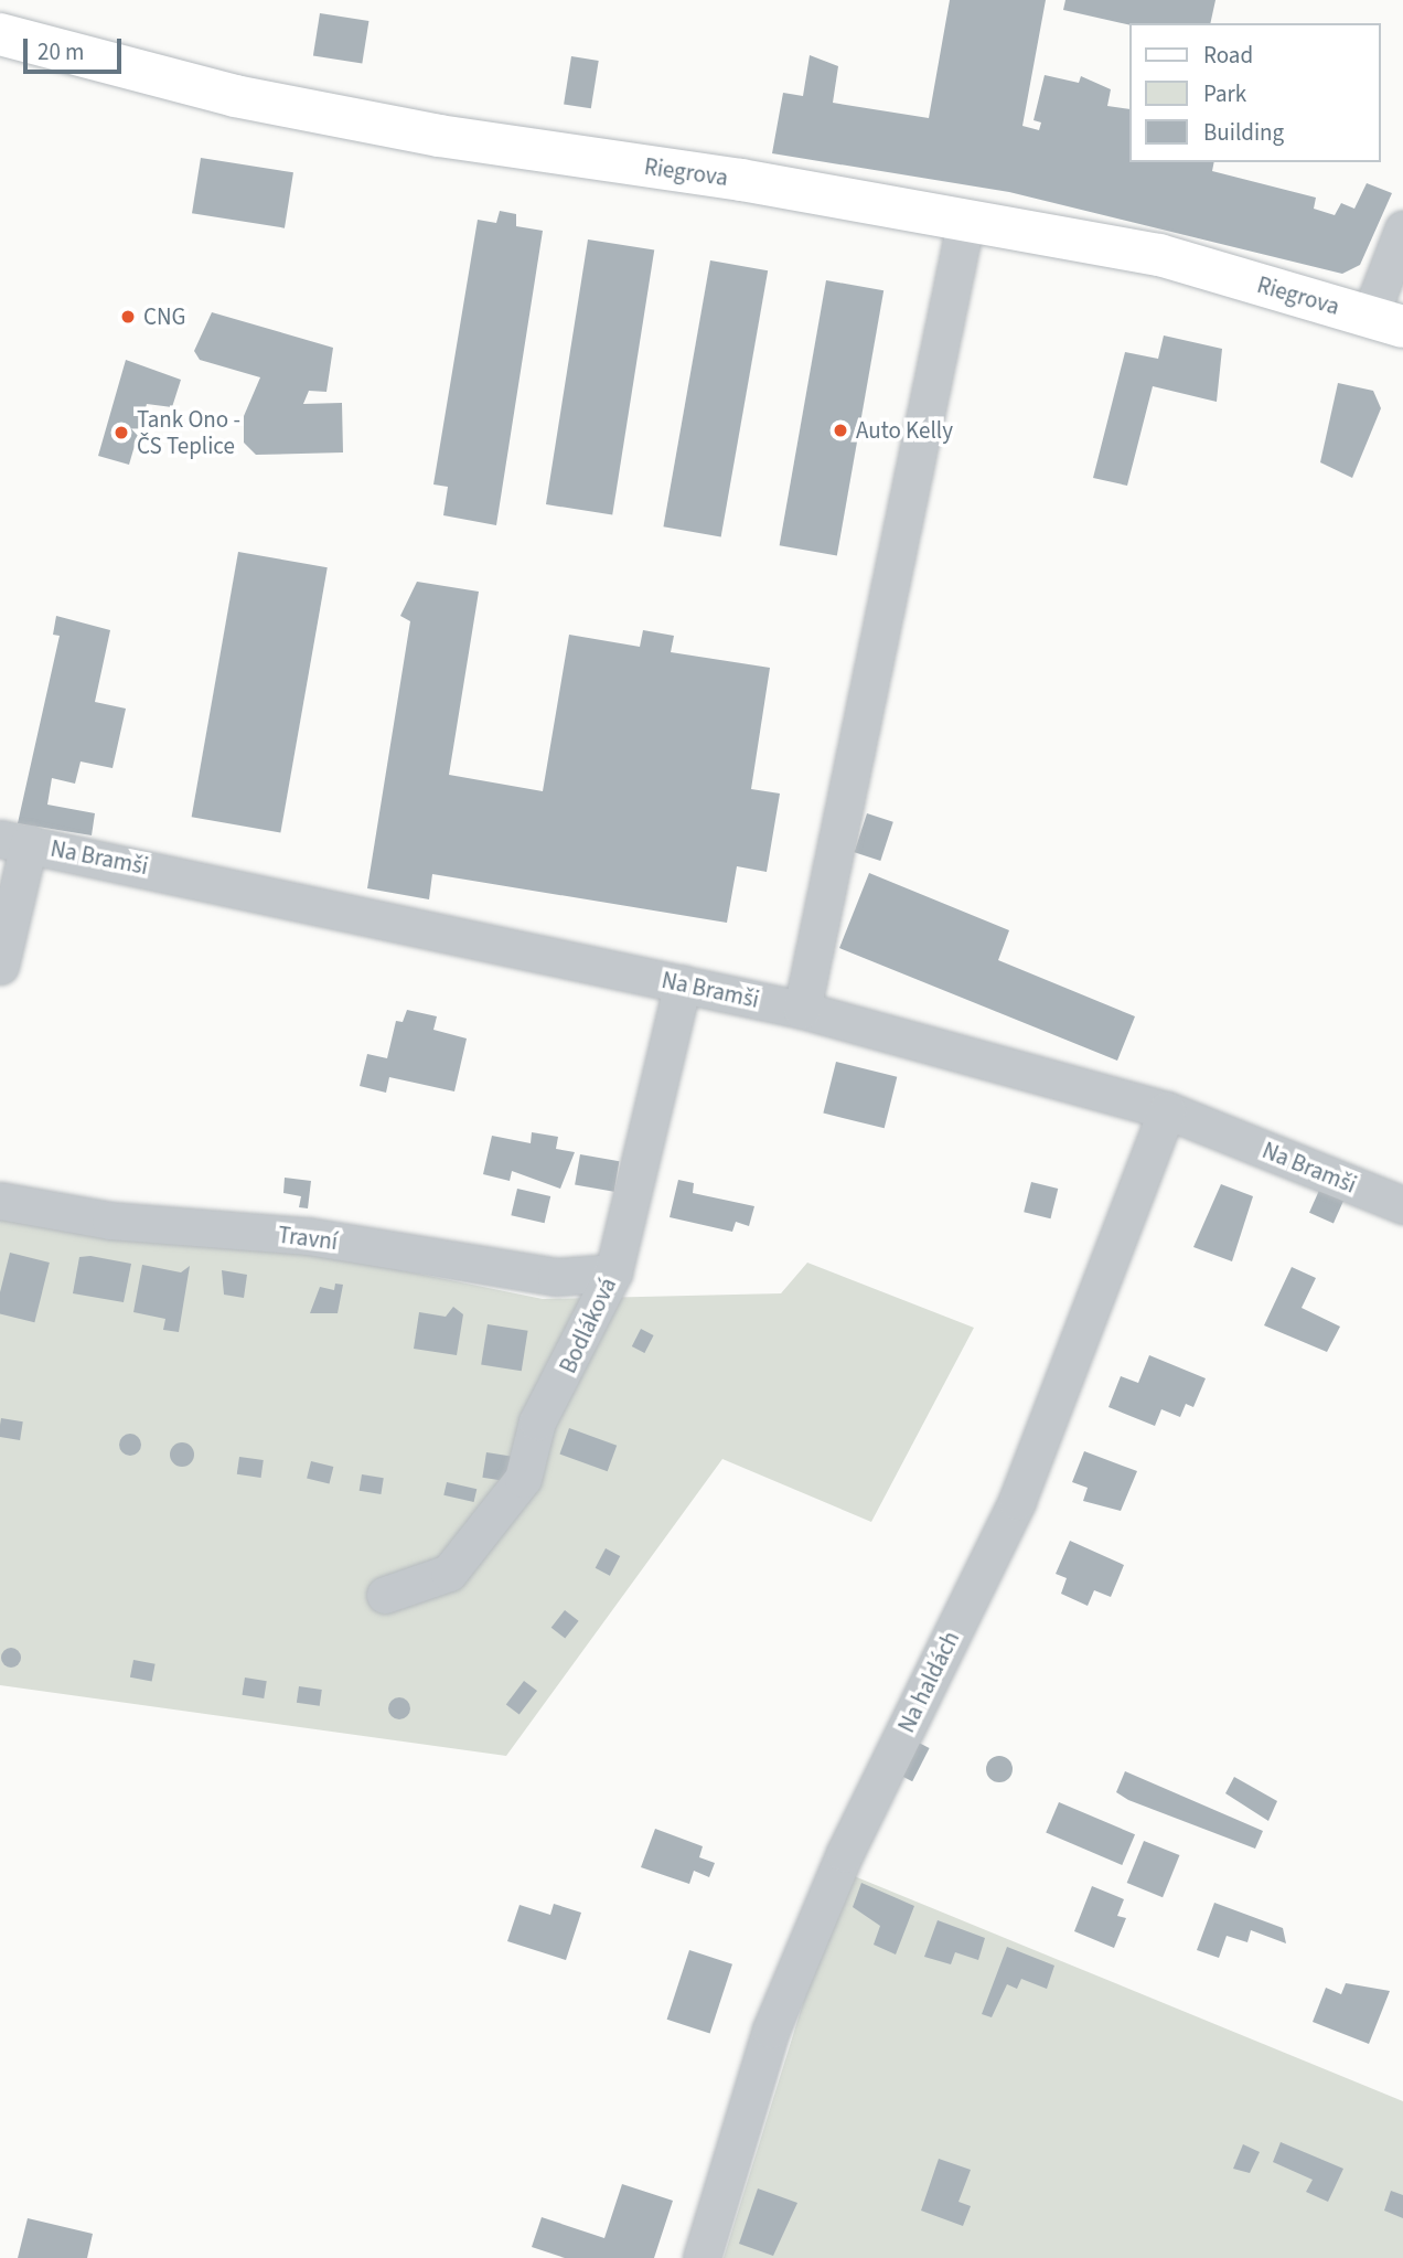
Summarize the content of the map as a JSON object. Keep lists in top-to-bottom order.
{
  "streets": {
    "main road": ["Riegrova"],
    "street": [
      "Na Bramši",
      "Travní",
      "Bodláková",
      "Na haldách"
    ]
  },
  "crossings": [
    ["Na Bramši", "Bodláková"],
    ["Na Bramši", "Na haldách"],
    ["Travní", "Bodláková"]
  ],
  "places": ["CNG", "Auto Kelly", "Tank Ono - ČS Teplice"],
  "legend": ["Road", "Park", "Building"],
  "scale_bar": "20 m"
}
